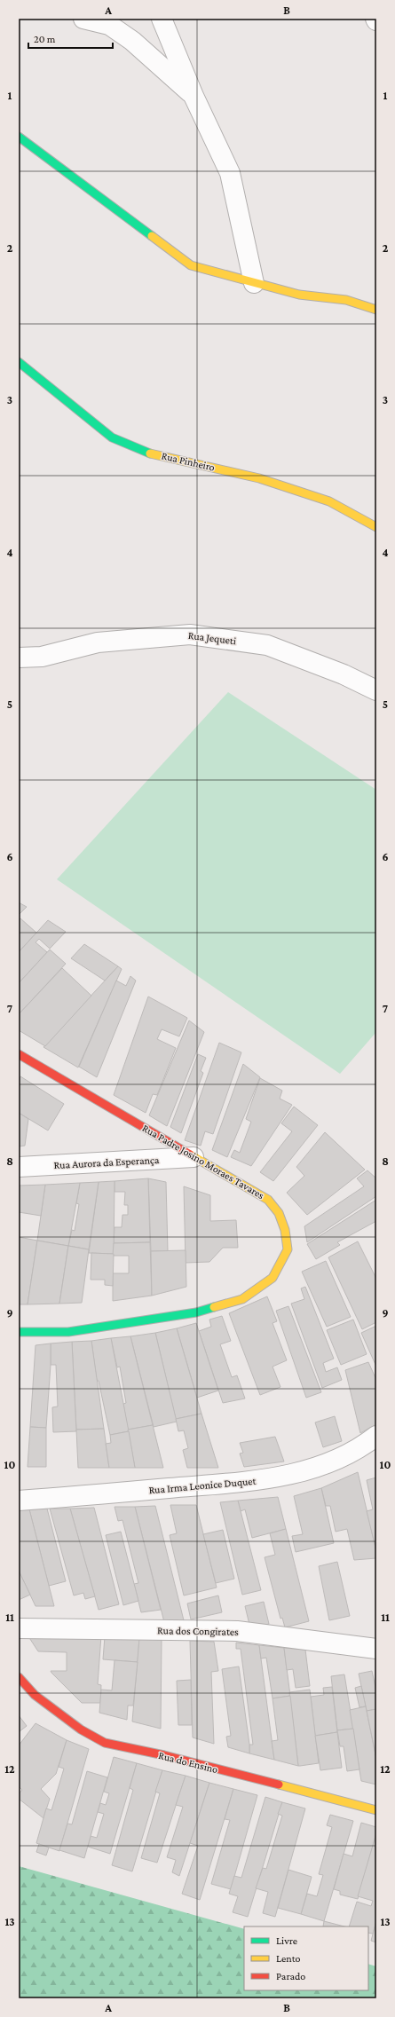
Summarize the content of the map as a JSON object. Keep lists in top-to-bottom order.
{
  "streets": {
    "street": [
      "Rua Pinheiro",
      "Rua Jequeti",
      "Rua Padre Josino Moraes Tavares",
      "Rua Aurora da Esperança",
      "Rua Irma Leonice Duquet",
      "Rua dos Congirates",
      "Rua do Ensino"
    ]
  },
  "crossings": [
    ["Rua Padre Josino Moraes Tavares", "Rua Aurora da Esperança"]
  ],
  "legend": ["Livre", "Lento", "Parado"],
  "scale_bar": "20 m",
  "grid": {
    "columns": ["A", "B"],
    "rows": [
      "1",
      "2",
      "3",
      "4",
      "5",
      "6",
      "7",
      "8",
      "9",
      "10",
      "11",
      "12",
      "13"
    ]
  }
}
